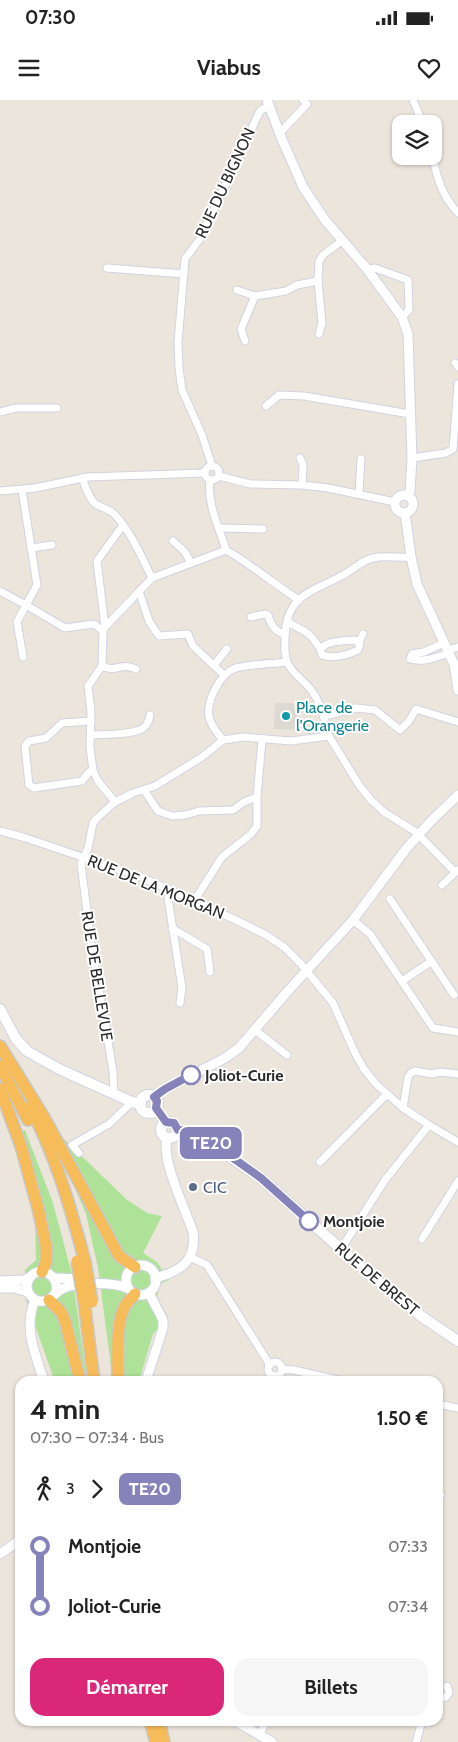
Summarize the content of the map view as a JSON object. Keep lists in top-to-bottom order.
{
  "streets": {
    "main road": ["RUE DE BREST"],
    "street": ["RUE DU BIGNON", "RUE DE LA MORGAN", "RUE DE BELLEVUE"]
  },
  "crossings": [
    ["RUE DE LA MORGAN", "RUE DE BELLEVUE"]
  ],
  "places": [
    "Place de l'Orangerie",
    "Joliot-Curie",
    "CIC",
    "Montjoie"
  ],
  "lines": ["bus line TE20"],
  "page": {
    "status": "07:30",
    "header": "Viabus",
    "on_map": "TE20",
    "heading": ["4 min", "07:30 – 07:34 · Bus", "1.50 €"],
    "legs": ["3", "TE20"],
    "list": [
      {
        "name": "Montjoie",
        "value": "07:33"
      },
      {
        "name": "Joliot-Curie",
        "value": "07:34"
      }
    ],
    "buttons": ["Démarrer", "Billets"]
  }
}
